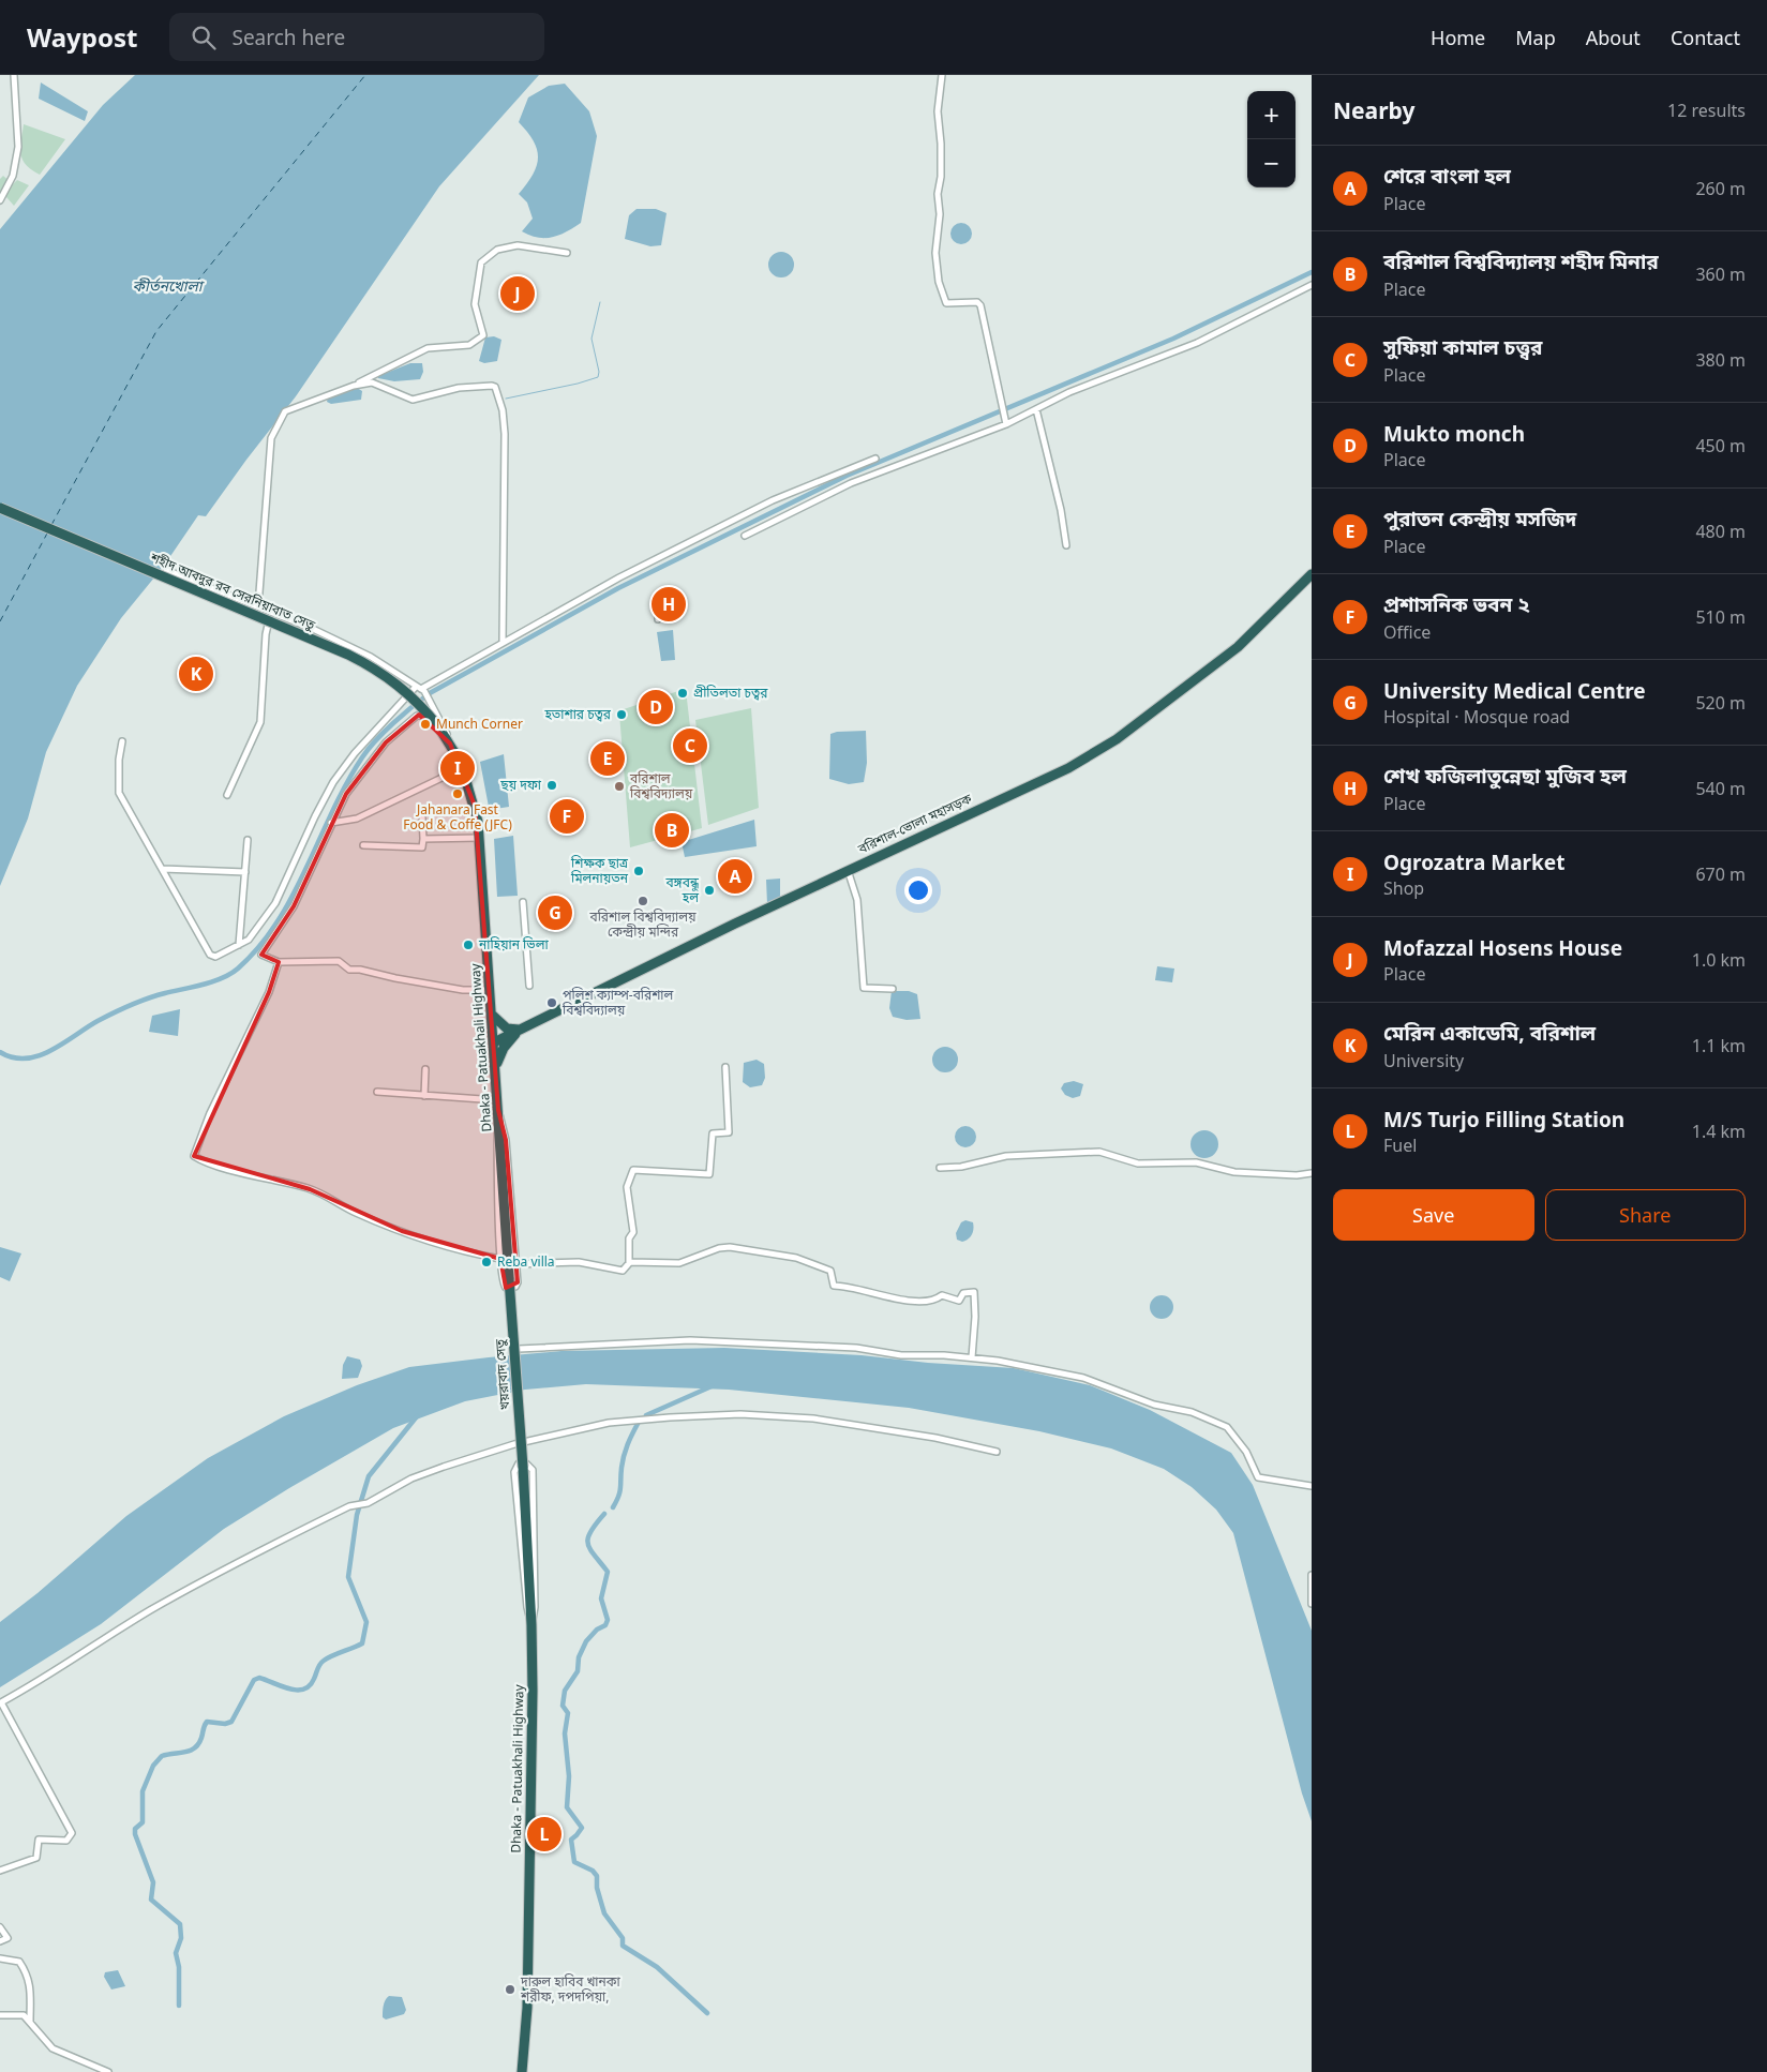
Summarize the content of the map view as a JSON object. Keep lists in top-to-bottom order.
{
  "streets": {
    "highway": [
      "শহীদ আবদুর রব সেরনিয়াবাত সেতু",
      "বরিশাল-ভোলা মহাসড়ক",
      "Dhaka - Patuakhali Highway",
      "খয়রাবাদ সেতু"
    ]
  },
  "crossings": [
    ["শহীদ আবদুর রব সেরনিয়াবাত সেতু", "Dhaka - Patuakhali Highway"],
    ["বরিশাল-ভোলা মহাসড়ক", "Dhaka - Patuakhali Highway"],
    ["Dhaka - Patuakhali Highway", "খয়রাবাদ সেতু"]
  ],
  "water": ["কীর্তনখোলা"],
  "places": [
    "প্রীতিলতা চত্বর",
    "হতাশার চত্বর",
    "Munch Corner",
    "ছয় দফা",
    "বরিশাল বিশ্ববিদ্যালয়",
    "Jahanara Fast Food & Coffe (JFC)",
    "শিক্ষক ছাত্র মিলনায়তন",
    "বঙ্গবন্ধু হল",
    "বরিশাল বিশ্ববিদ্যালয় কেন্দ্রীয় মন্দির",
    "নাহিয়ান ভিলা",
    "পুলিশ ক্যাম্প-বরিশাল বিশ্ববিদ্যালয়",
    "Reba villa",
    "দারুল হাবিব খানকা শরীফ, দপদপিয়া,"
  ],
  "page": {
    "header": "Waypost",
    "search": "Search here",
    "nav": [
      "Home",
      "Map",
      "About",
      "Contact"
    ],
    "heading": ["Nearby", "12 results"],
    "map_buttons": ["+", "−"],
    "list": [
      {
        "mark": "A",
        "name": "শেরে বাংলা হল",
        "note": "Place",
        "value": "260 m"
      },
      {
        "mark": "B",
        "name": "বরিশাল বিশ্ববিদ্যালয় শহীদ মিনার",
        "note": "Place",
        "value": "360 m"
      },
      {
        "mark": "C",
        "name": "সুফিয়া কামাল চত্ত্বর",
        "note": "Place",
        "value": "380 m"
      },
      {
        "mark": "D",
        "name": "Mukto monch",
        "note": "Place",
        "value": "450 m"
      },
      {
        "mark": "E",
        "name": "পুরাতন কেন্দ্রীয় মসজিদ",
        "note": "Place",
        "value": "480 m"
      },
      {
        "mark": "F",
        "name": "প্রশাসনিক ভবন ২",
        "note": "Office",
        "value": "510 m"
      },
      {
        "mark": "G",
        "name": "University Medical Centre",
        "note": "Hospital · Mosque road",
        "value": "520 m"
      },
      {
        "mark": "H",
        "name": "শেখ ফজিলাতুন্নেছা মুজিব হল",
        "note": "Place",
        "value": "540 m"
      },
      {
        "mark": "I",
        "name": "Ogrozatra Market",
        "note": "Shop",
        "value": "670 m"
      },
      {
        "mark": "J",
        "name": "Mofazzal Hosens House",
        "note": "Place",
        "value": "1.0 km"
      },
      {
        "mark": "K",
        "name": "মেরিন একাডেমি, বরিশাল",
        "note": "University",
        "value": "1.1 km"
      },
      {
        "mark": "L",
        "name": "M/S Turjo Filling Station",
        "note": "Fuel",
        "value": "1.4 km"
      }
    ],
    "pins": [
      "J",
      "H",
      "K",
      "D",
      "C",
      "E",
      "I",
      "F",
      "B",
      "A",
      "G",
      "L"
    ],
    "buttons": ["Save", "Share"]
  }
}
